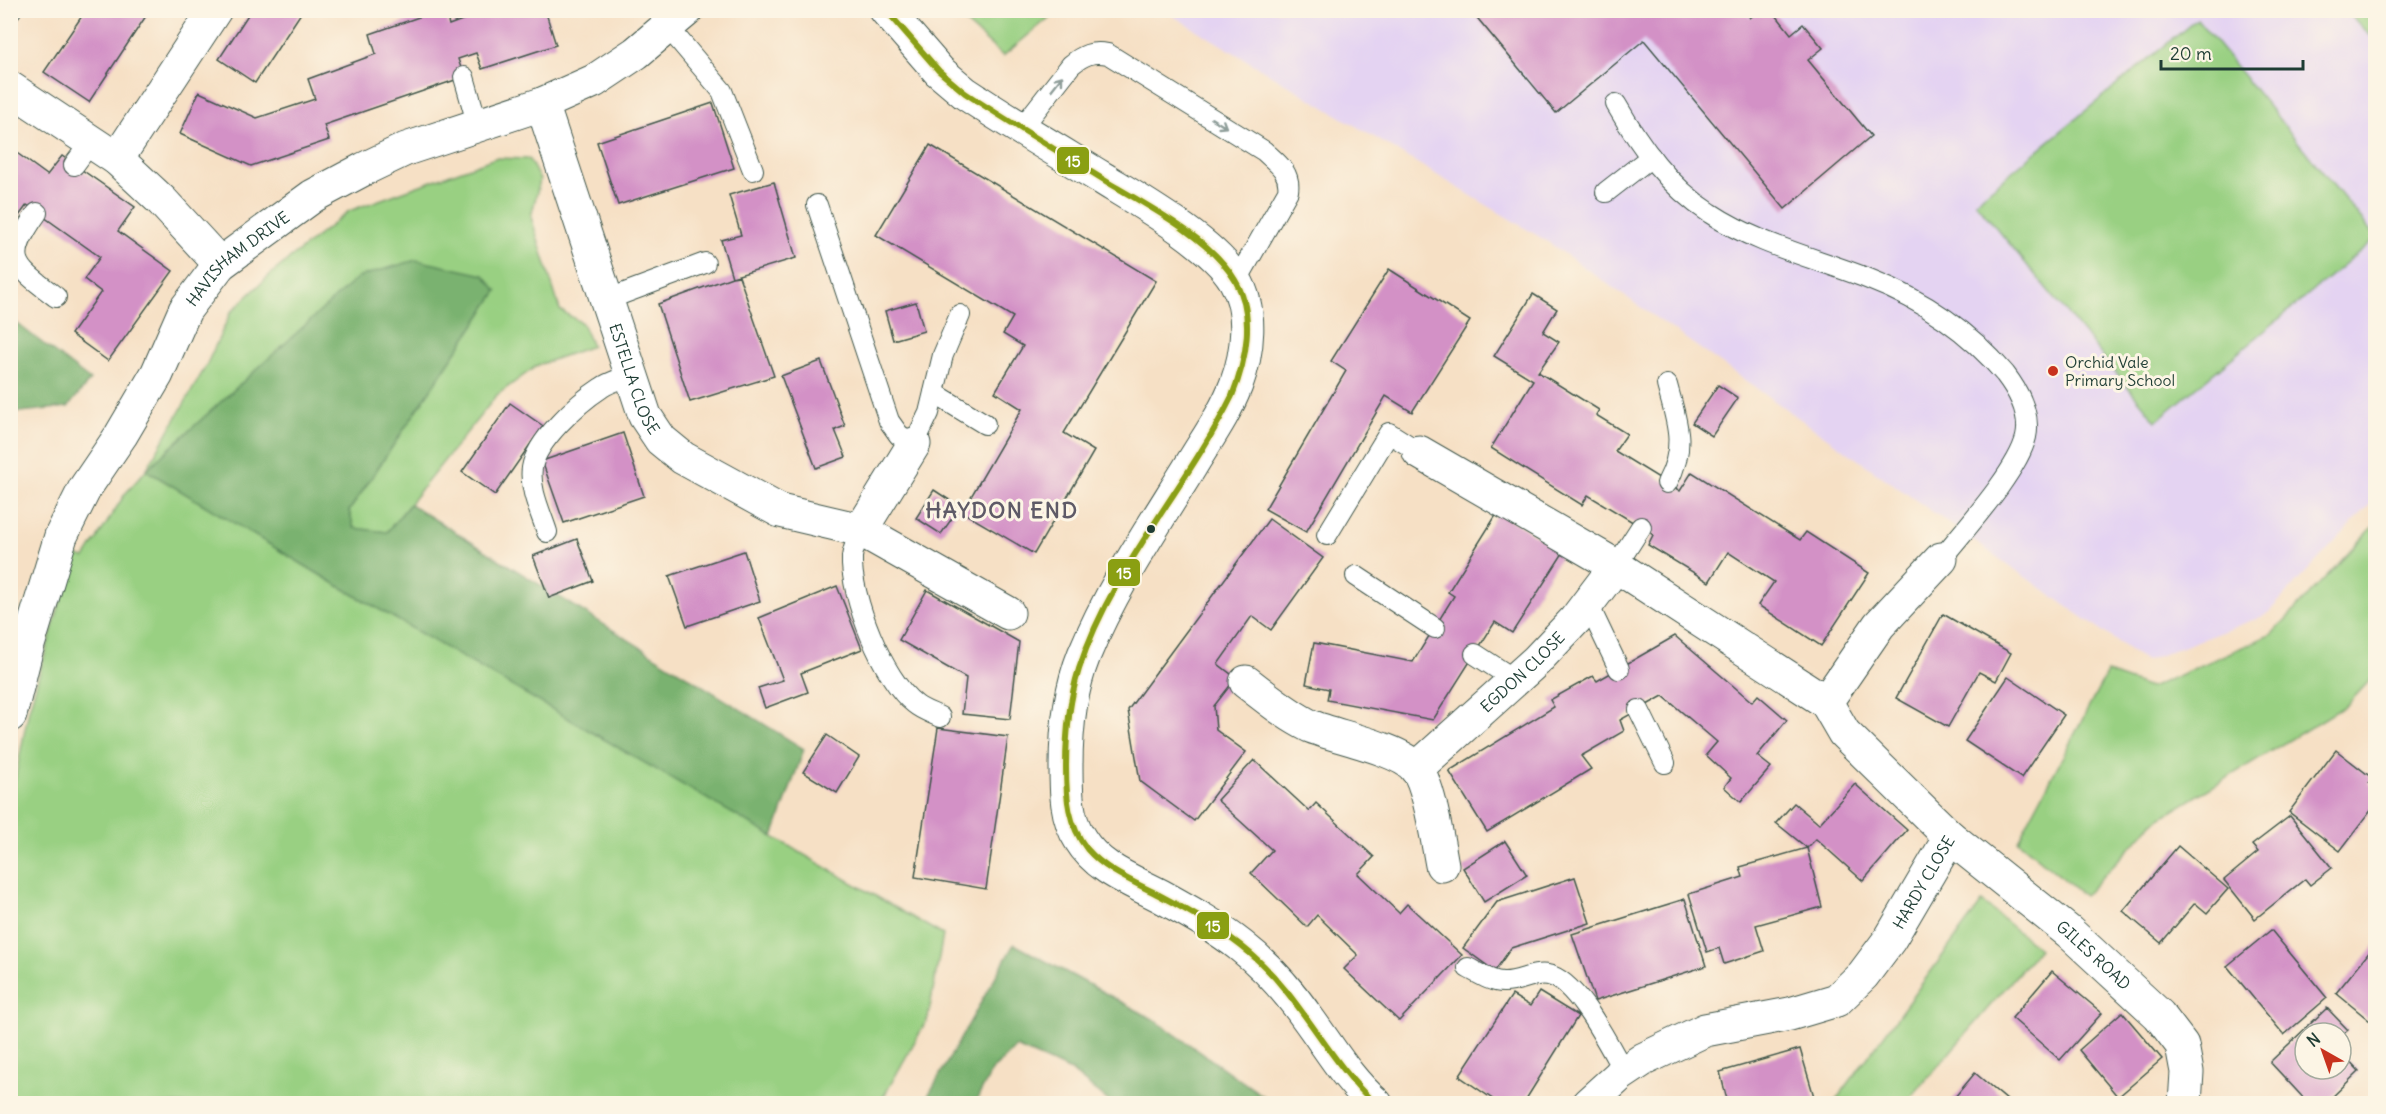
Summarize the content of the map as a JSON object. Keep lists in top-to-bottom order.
{
  "streets": {
    "street": [
      "HAVISHAM DRIVE",
      "ESTELLA CLOSE",
      "EGDON CLOSE",
      "HARDY CLOSE",
      "GILES ROAD"
    ]
  },
  "crossings": [
    ["HAVISHAM DRIVE", "ESTELLA CLOSE"],
    ["HARDY CLOSE", "GILES ROAD"]
  ],
  "districts": ["HAYDON END"],
  "places": ["Orchid Vale Primary School"],
  "lines": ["transit line 15"],
  "scale_bar": "20 m",
  "north": "top left"
}
